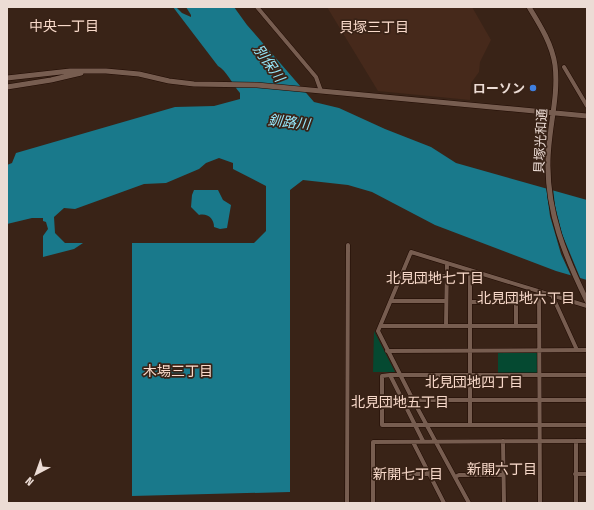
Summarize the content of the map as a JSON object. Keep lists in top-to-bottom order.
{
  "streets": {
    "street": ["貝塚光和通"]
  },
  "districts": [
    "中央一丁目",
    "貝塚三丁目",
    "北見団地七丁目",
    "北見団地六丁目",
    "木場三丁目",
    "北見団地四丁目",
    "北見団地五丁目",
    "新開六丁目",
    "新開七丁目"
  ],
  "water": ["別保川", "釧路川"],
  "places": ["ローソン"],
  "north": "bottom left"
}
